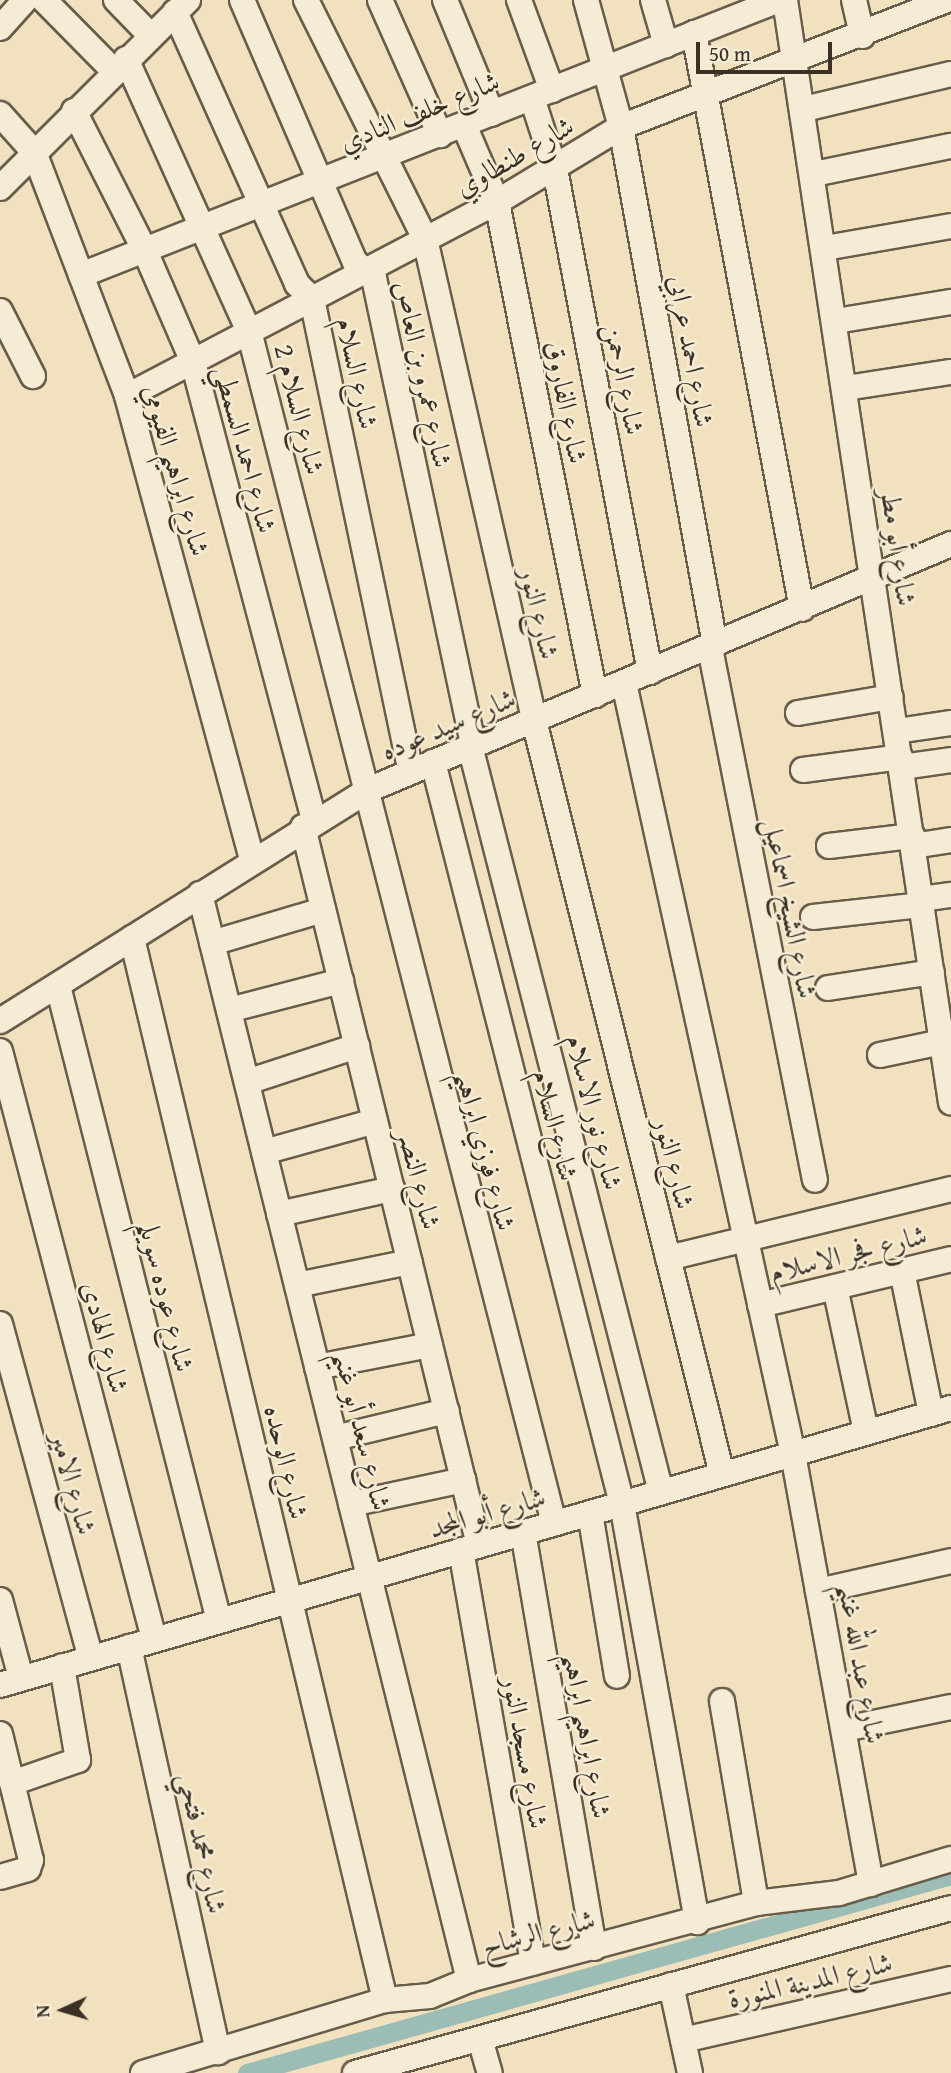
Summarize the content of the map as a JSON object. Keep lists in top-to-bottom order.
{
  "streets": {
    "street": [
      "شارع خلف النادي",
      "شارع طنطاوي",
      "شارع احمد عرابي",
      "شارع السلام",
      "شارع عمرو بن العاص",
      "شارع الرحمن",
      "شارع الفاروق",
      "شارع السلام 2",
      "شارع احمد السمطي",
      "شارع ابراهيم الفيومي",
      "شارع أبو مطر",
      "شارع النور",
      "شارع سيد عوده",
      "شارع الشيخ اسماعيل",
      "شارع نور الاسلام",
      "شارع فوزي ابراهيم",
      "شارع النصر",
      "شارع فجر الاسلام",
      "شارع عوده سويلم",
      "شارع الهادى",
      "شارع سعد أبو غنيم",
      "شارع الوحده",
      "شارع الامير",
      "شارع أبو المجد",
      "شارع عبد الله غنيم",
      "شارع ابراهيم ابراهيم",
      "شارع مسجد النور",
      "شارع محمد فتحي",
      "شارع الرشاح",
      "شارع المدينة المنورة"
    ]
  },
  "crossings": [
    ["شارع خلف النادي", "شارع احمد عرابي"],
    ["شارع خلف النادي", "شارع السلام"],
    ["شارع خلف النادي", "شارع عمرو بن العاص"],
    ["شارع خلف النادي", "شارع الرحمن"],
    ["شارع خلف النادي", "شارع الفاروق"],
    ["شارع خلف النادي", "شارع السلام 2"],
    ["شارع خلف النادي", "شارع احمد السمطي"],
    ["شارع خلف النادي", "شارع ابراهيم الفيومي"],
    ["شارع خلف النادي", "شارع النور"],
    ["شارع طنطاوي", "شارع احمد عرابي"],
    ["شارع طنطاوي", "شارع السلام"],
    ["شارع طنطاوي", "شارع عمرو بن العاص"],
    ["شارع طنطاوي", "شارع الرحمن"],
    ["شارع طنطاوي", "شارع الفاروق"],
    ["شارع طنطاوي", "شارع السلام 2"],
    ["شارع طنطاوي", "شارع احمد السمطي"],
    ["شارع طنطاوي", "شارع ابراهيم الفيومي"],
    ["شارع طنطاوي", "شارع أبو مطر"],
    ["شارع طنطاوي", "شارع النور"],
    ["شارع احمد عرابي", "شارع سيد عوده"],
    ["شارع احمد عرابي", "شارع الشيخ اسماعيل"],
    ["شارع السلام", "شارع سيد عوده"],
    ["شارع السلام", "شارع أبو المجد"],
    ["شارع السلام", "شارع الرشاح"],
    ["شارع عمرو بن العاص", "شارع سيد عوده"],
    ["شارع عمرو بن العاص", "شارع نور الاسلام"],
    ["شارع الرحمن", "شارع سيد عوده"],
    ["شارع الفاروق", "شارع سيد عوده"],
    ["شارع السلام 2", "شارع سيد عوده"],
    ["شارع السلام 2", "شارع فوزي ابراهيم"],
    ["شارع احمد السمطي", "شارع سيد عوده"],
    ["شارع احمد السمطي", "شارع النصر"],
    ["شارع ابراهيم الفيومي", "شارع سيد عوده"],
    ["شارع أبو مطر", "شارع سيد عوده"],
    ["شارع النور", "شارع سيد عوده"],
    ["شارع النور", "شارع أبو المجد"],
    ["شارع سيد عوده", "شارع الشيخ اسماعيل"],
    ["شارع سيد عوده", "شارع نور الاسلام"],
    ["شارع سيد عوده", "شارع فوزي ابراهيم"],
    ["شارع سيد عوده", "شارع النصر"],
    ["شارع سيد عوده", "شارع عوده سويلم"],
    ["شارع سيد عوده", "شارع سعد أبو غنيم"],
    ["شارع سيد عوده", "شارع الوحده"],
    ["شارع سيد عوده", "شارع عبد الله غنيم"],
    ["شارع نور الاسلام", "شارع أبو المجد"],
    ["شارع فوزي ابراهيم", "شارع أبو المجد"],
    ["شارع النصر", "شارع أبو المجد"],
    ["شارع النصر", "شارع مسجد النور"],
    ["شارع فجر الاسلام", "شارع عبد الله غنيم"],
    ["شارع عوده سويلم", "شارع أبو المجد"],
    ["شارع الهادى", "شارع أبو المجد"],
    ["شارع سعد أبو غنيم", "شارع أبو المجد"],
    ["شارع سعد أبو غنيم", "شارع الرشاح"],
    ["شارع الوحده", "شارع أبو المجد"],
    ["شارع الوحده", "شارع الرشاح"],
    ["شارع الامير", "شارع أبو المجد"],
    ["شارع أبو المجد", "شارع عبد الله غنيم"],
    ["شارع أبو المجد", "شارع ابراهيم ابراهيم"],
    ["شارع أبو المجد", "شارع مسجد النور"],
    ["شارع أبو المجد", "شارع محمد فتحي"],
    ["شارع عبد الله غنيم", "شارع الرشاح"],
    ["شارع ابراهيم ابراهيم", "شارع الرشاح"],
    ["شارع مسجد النور", "شارع الرشاح"],
    ["شارع محمد فتحي", "شارع الرشاح"]
  ],
  "scale_bar": "50 m",
  "north": "left"
}
